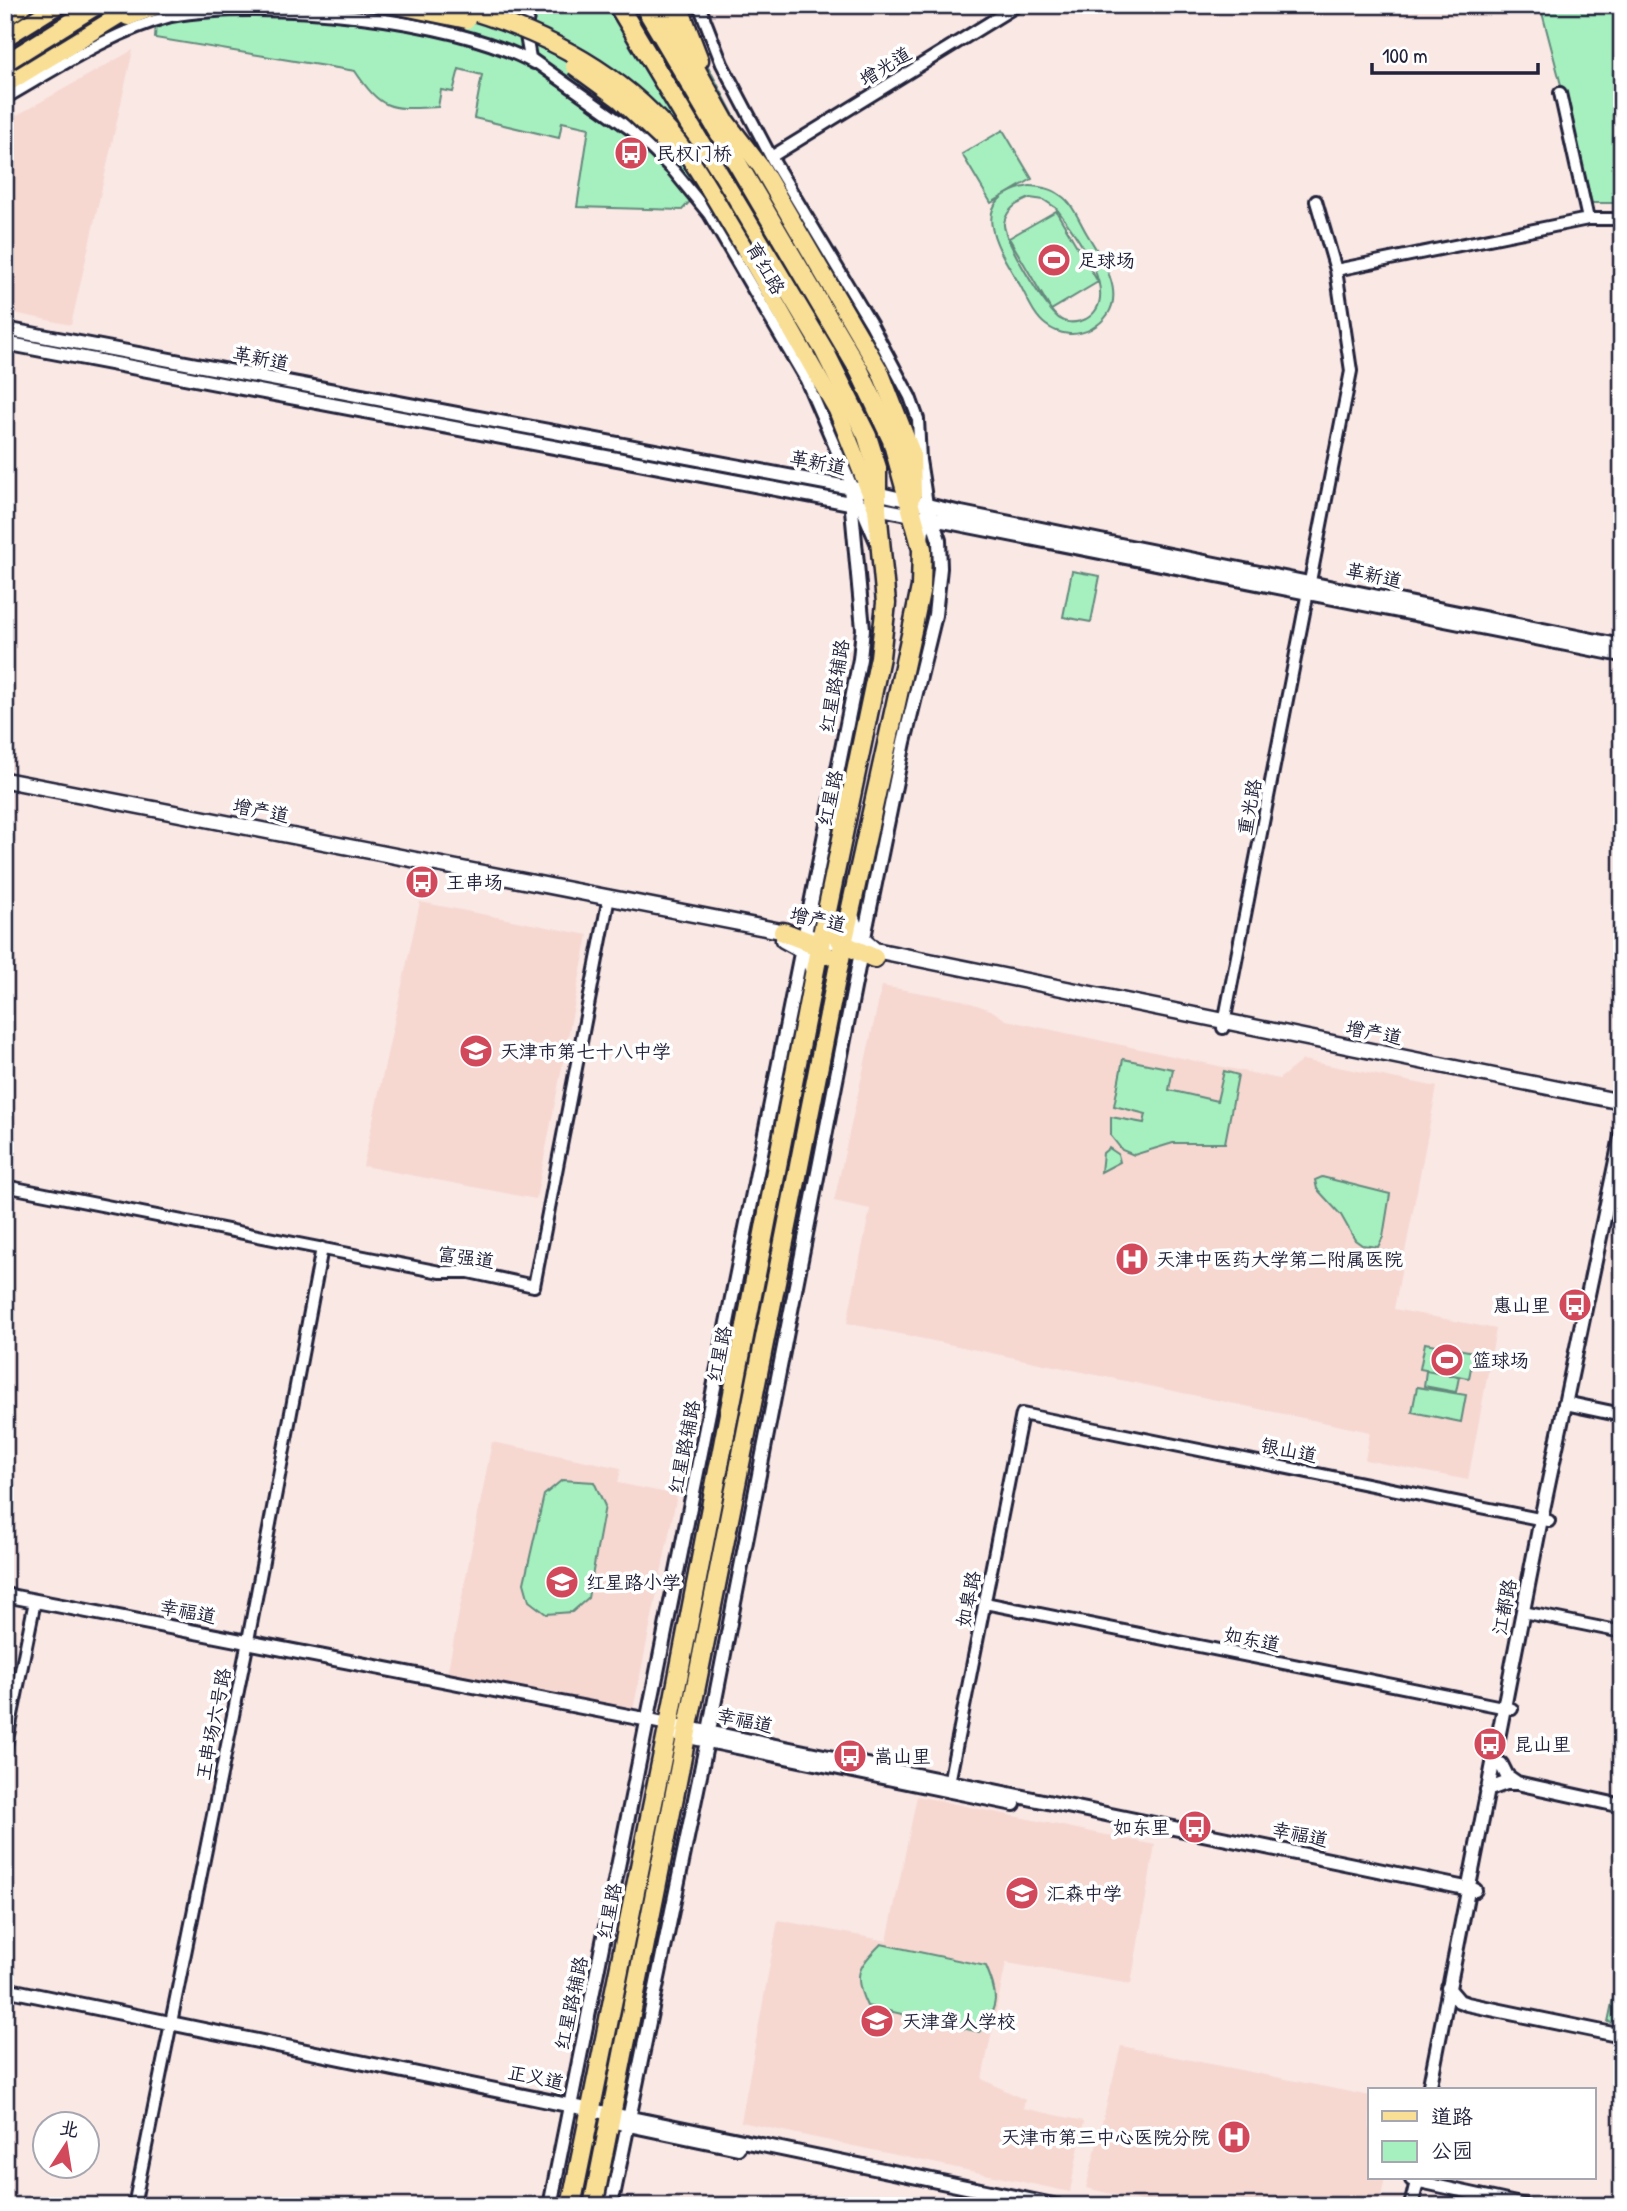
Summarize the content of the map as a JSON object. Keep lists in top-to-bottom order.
{
  "streets": {
    "highway": ["育红路", "红星路"],
    "main road": ["增产道"],
    "street": [
      "增光道",
      "革新道",
      "红星路辅路",
      "重光路",
      "富强道",
      "银山道",
      "如皋路",
      "江都路",
      "幸福道",
      "如东道",
      "王串场六号路",
      "正义道"
    ]
  },
  "crossings": [
    ["育红路", "革新道"],
    ["育红路", "红星路辅路"],
    ["育红路", "红星路"],
    ["革新道", "红星路辅路"],
    ["革新道", "红星路"],
    ["革新道", "重光路"],
    ["红星路辅路", "红星路"],
    ["红星路辅路", "增产道"],
    ["红星路辅路", "幸福道"],
    ["红星路辅路", "正义道"],
    ["红星路", "增产道"],
    ["红星路", "幸福道"],
    ["红星路", "正义道"],
    ["重光路", "增产道"],
    ["增产道", "富强道"],
    ["富强道", "王串场六号路"],
    ["银山道", "如皋路"],
    ["银山道", "江都路"],
    ["如皋路", "幸福道"],
    ["如皋路", "如东道"],
    ["江都路", "幸福道"],
    ["江都路", "如东道"],
    ["幸福道", "王串场六号路"],
    ["王串场六号路", "正义道"]
  ],
  "places": {
    "bus stop": [
      "民权门桥",
      "王串场",
      "惠山里",
      "昆山里",
      "嵩山里",
      "如东里"
    ],
    "sports": ["足球场", "篮球场"],
    "school or university": [
      "天津市第七十八中学",
      "红星路小学",
      "汇森中学",
      "天津聋人学校"
    ],
    "hospital": ["天津中医药大学第二附属医院", "天津市第三中心医院分院"]
  },
  "legend": ["道路", "公园"],
  "scale_bar": "100 m",
  "north": "top"
}
